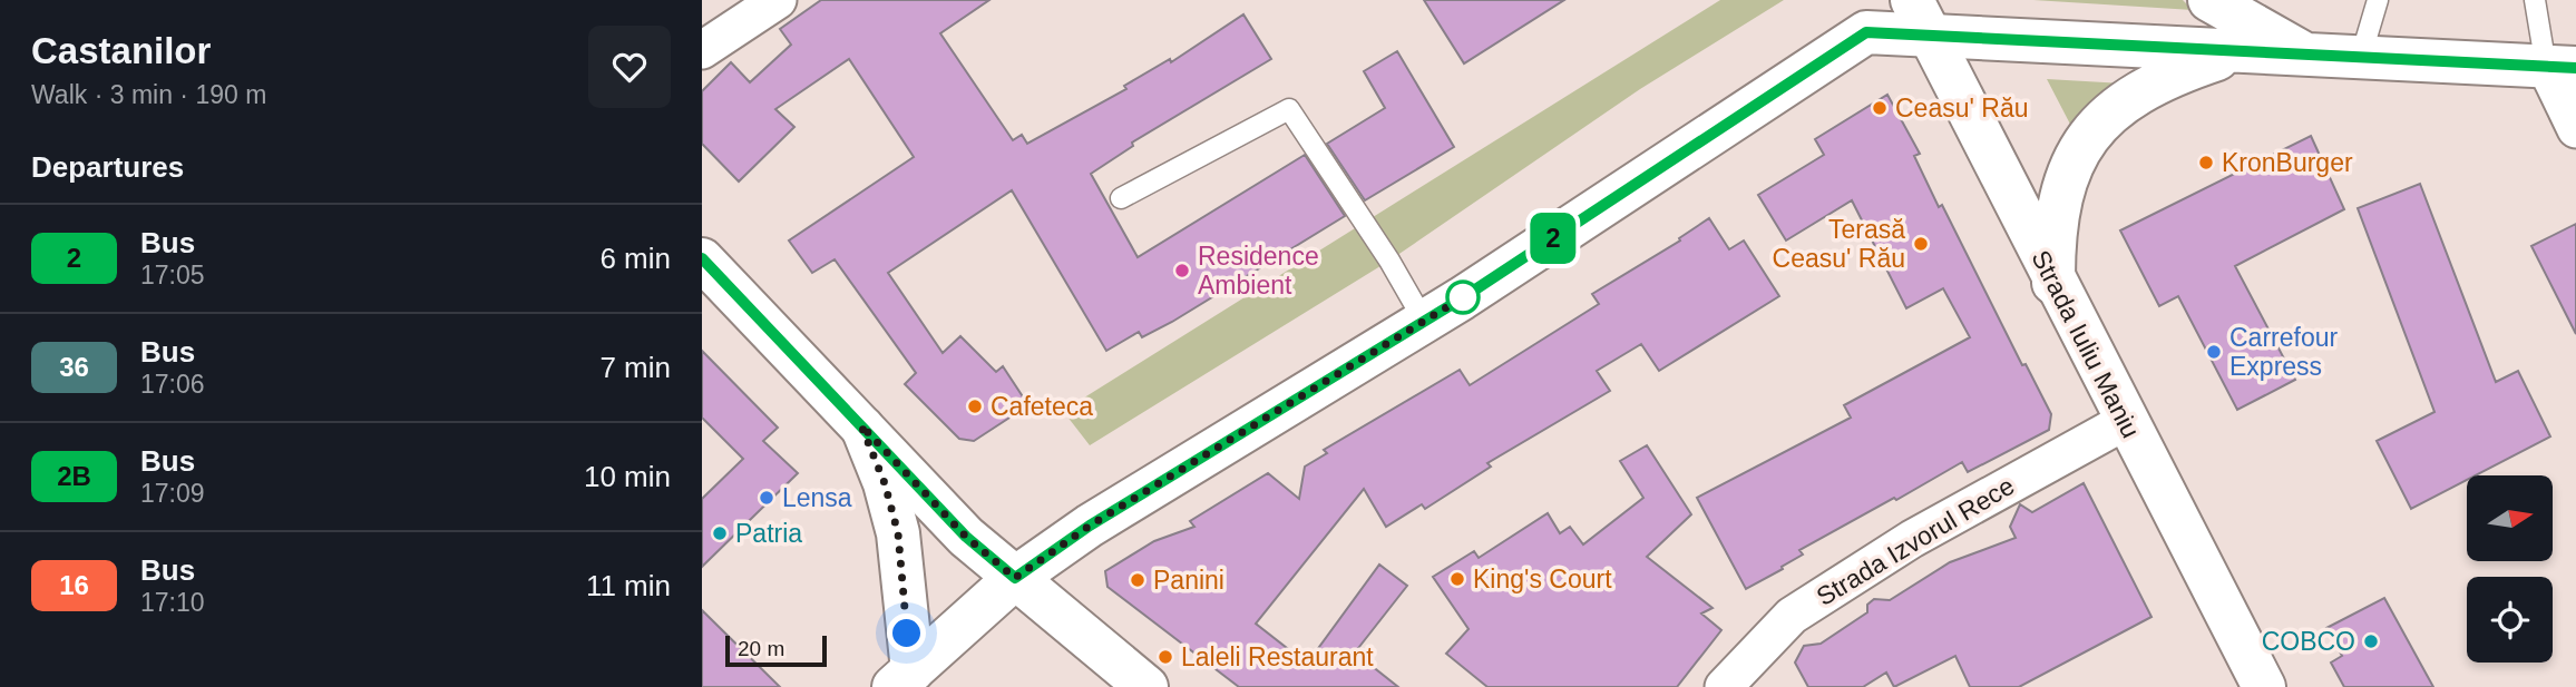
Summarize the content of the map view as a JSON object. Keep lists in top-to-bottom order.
{
  "streets": {
    "main road": ["Strada Iuliu Maniu"],
    "street": ["Strada Izvorul Rece"]
  },
  "crossings": [
    ["Strada Iuliu Maniu", "Strada Izvorul Rece"]
  ],
  "places": [
    "Ceasu' Rău",
    "KronBurger",
    "Terasă Ceasu' Rău",
    "Residence Ambient",
    "Carrefour Express",
    "Cafeteca",
    "Lensa",
    "Patria",
    "King's Court",
    "Panini",
    "COBCO",
    "Laleli Restaurant"
  ],
  "lines": ["bus line 2"],
  "scale_bar": "20 m",
  "north": "right",
  "page": {
    "heading": [
      ["Castanilor", "Walk · 3 min · 190 m"],
      "Departures"
    ],
    "on_map": "2",
    "list": [
      {
        "mark": "2",
        "name": "Bus",
        "note": "17:05",
        "value": "6 min"
      },
      {
        "mark": "36",
        "name": "Bus",
        "note": "17:06",
        "value": "7 min"
      },
      {
        "mark": "2B",
        "name": "Bus",
        "note": "17:09",
        "value": "10 min"
      },
      {
        "mark": "16",
        "name": "Bus",
        "note": "17:10",
        "value": "11 min"
      }
    ],
    "scale": "20 m"
  }
}
